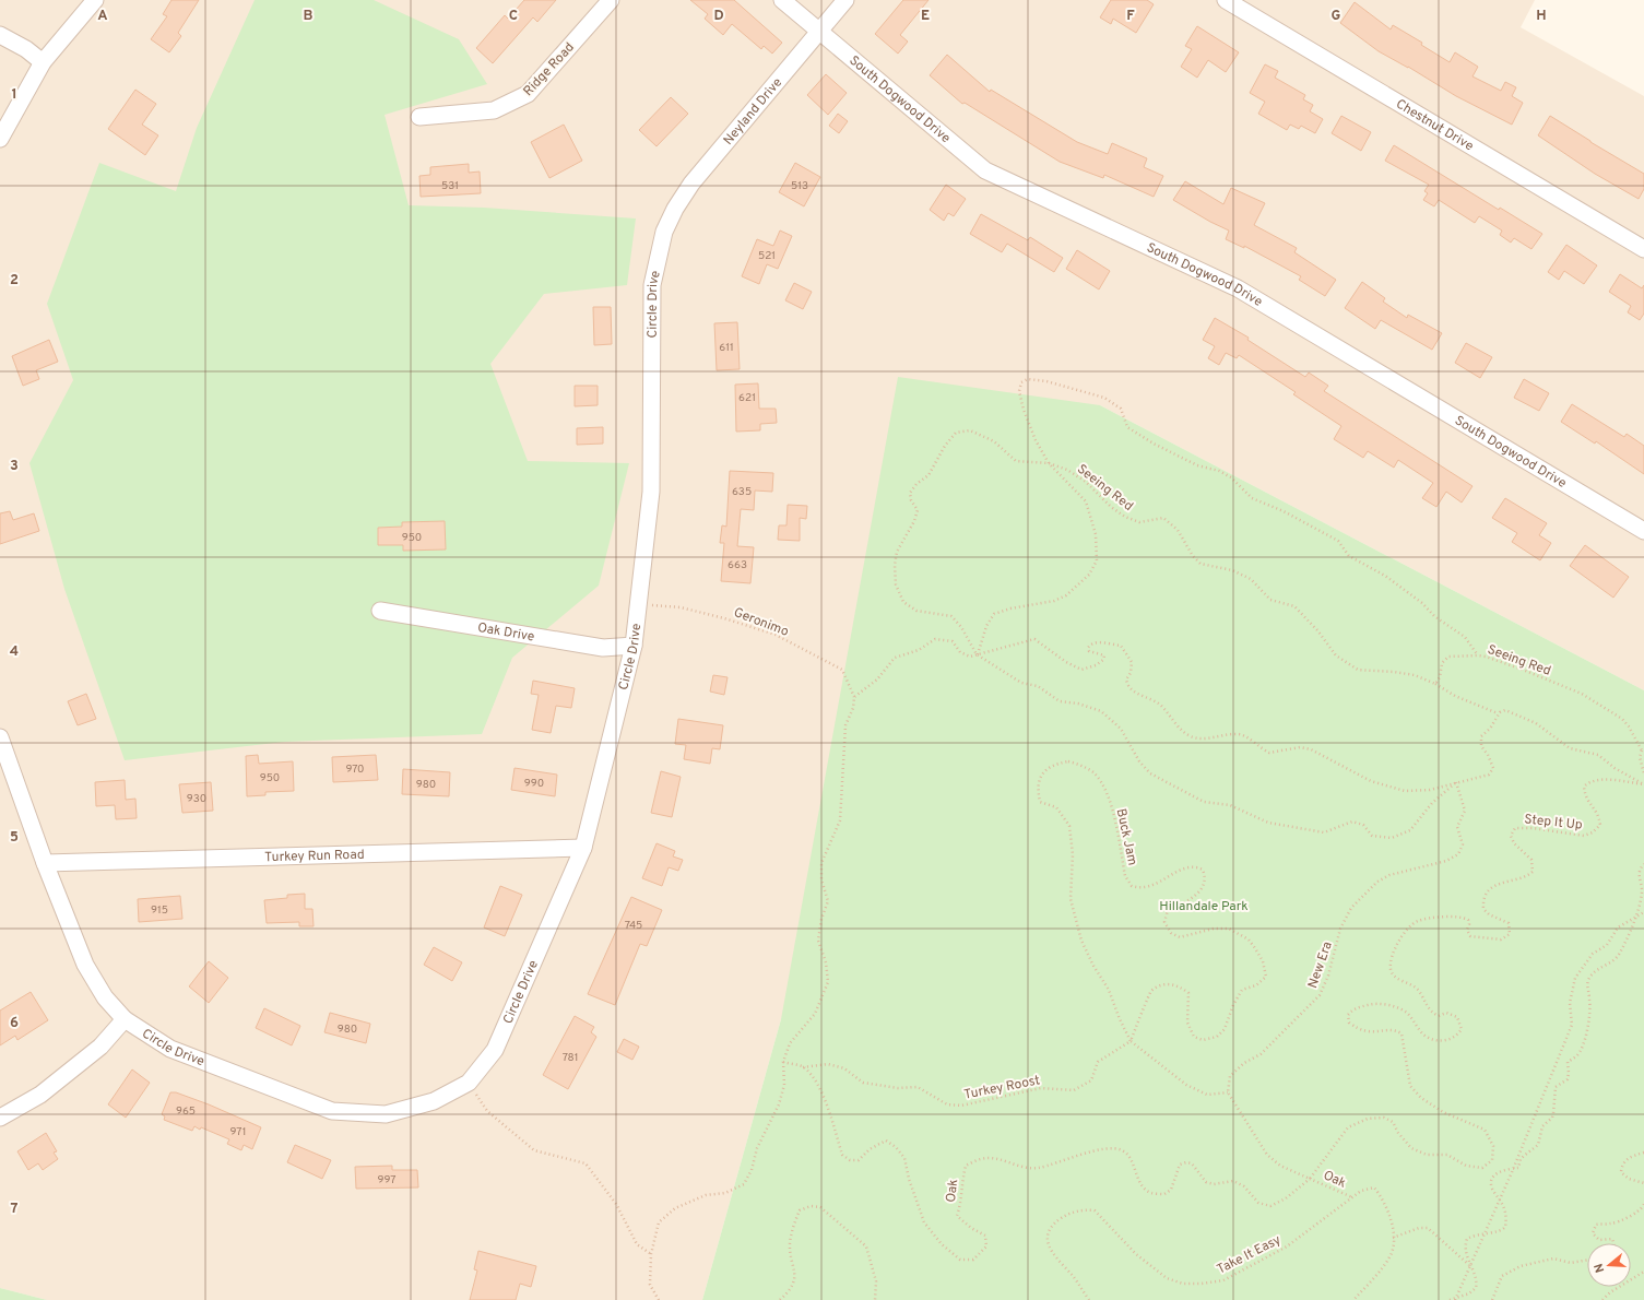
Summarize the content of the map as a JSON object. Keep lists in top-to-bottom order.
{
  "streets": {
    "street": [
      "Ridge Road",
      "South Dogwood Drive",
      "Neyland Drive",
      "Chestnut Drive",
      "Circle Drive",
      "Oak Drive",
      "Turkey Run Road"
    ],
    "path": [
      "Seeing Red",
      "Geronimo",
      "Step It Up",
      "Buck Jam",
      "New Era",
      "Turkey Roost",
      "Oak",
      "Take It Easy"
    ]
  },
  "crossings": [
    ["South Dogwood Drive", "Neyland Drive"],
    ["Neyland Drive", "Circle Drive"],
    ["Circle Drive", "Geronimo"],
    ["Circle Drive", "Oak Drive"],
    ["Circle Drive", "Turkey Run Road"],
    ["Step It Up", "Oak"],
    ["Buck Jam", "Turkey Roost"],
    ["Turkey Roost", "Oak"],
    ["Oak", "Take It Easy"]
  ],
  "parks": ["Hillandale Park"],
  "house_numbers": [
    "531",
    "513",
    "521",
    "611",
    "621",
    "635",
    "950",
    "663",
    "970",
    "950",
    "990",
    "980",
    "930",
    "915",
    "745",
    "980",
    "781",
    "965",
    "971",
    "997"
  ],
  "north": "left",
  "grid": {
    "columns": [
      "A",
      "B",
      "C",
      "D",
      "E",
      "F",
      "G",
      "H"
    ],
    "rows": [
      "1",
      "2",
      "3",
      "4",
      "5",
      "6",
      "7"
    ]
  }
}
